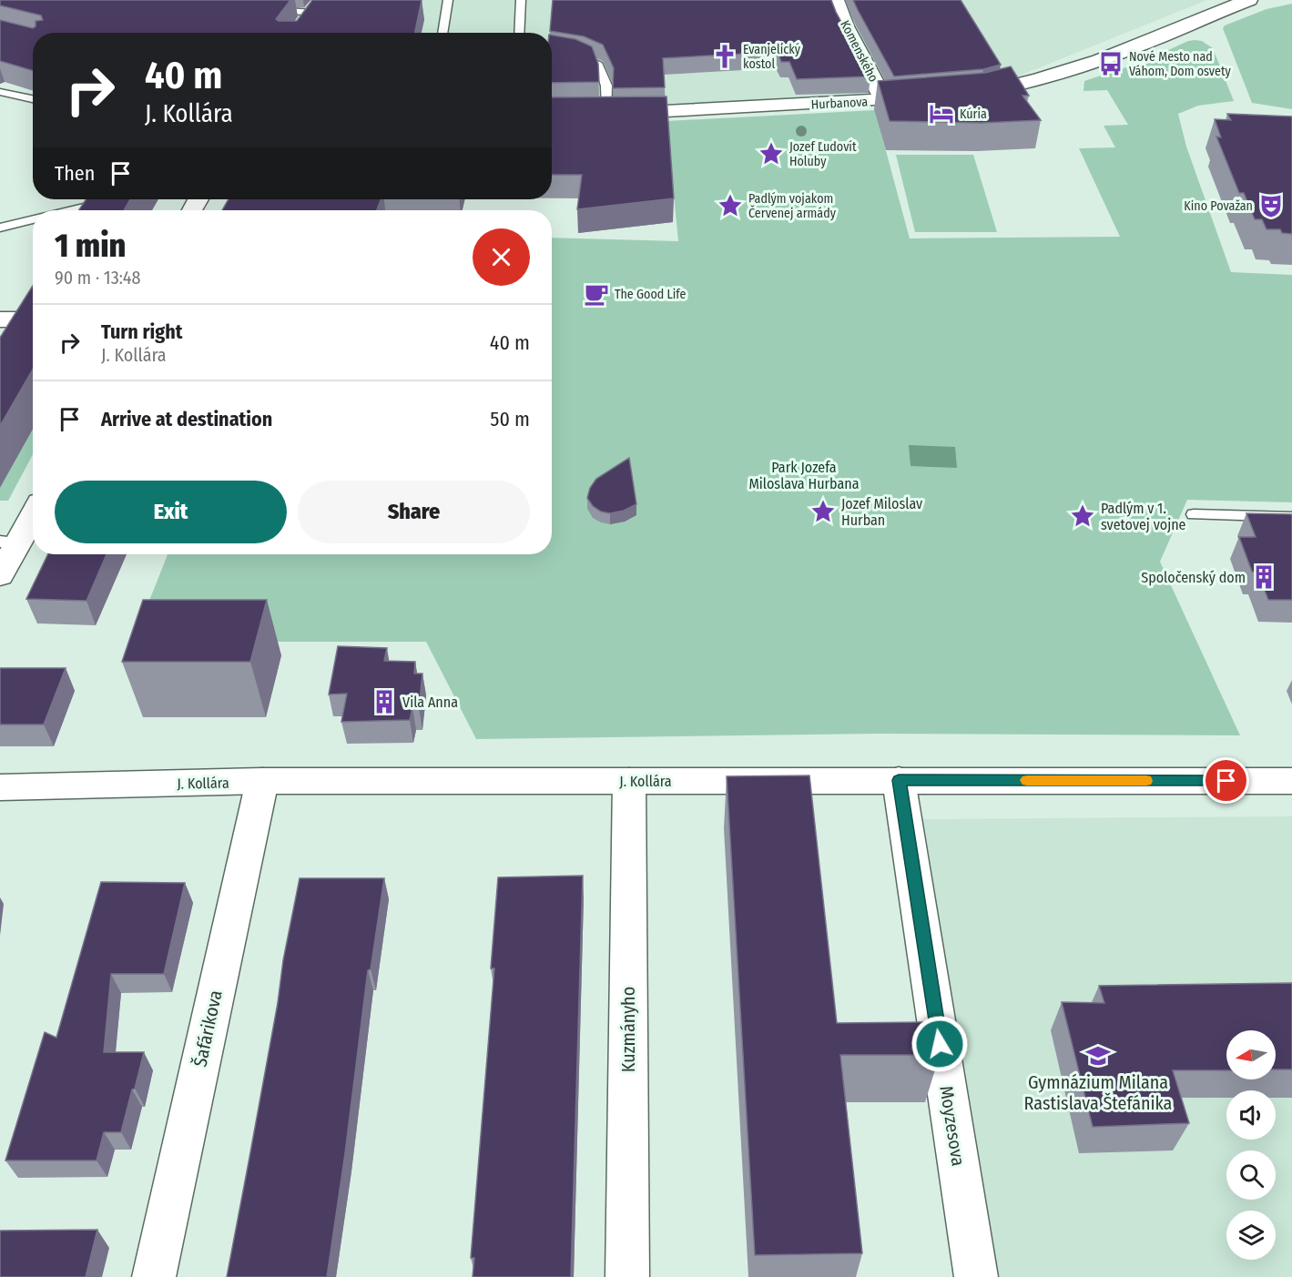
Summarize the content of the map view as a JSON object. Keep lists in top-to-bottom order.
{
  "streets": {
    "street": [
      "Komenského",
      "Hurbanova",
      "J. Kollára",
      "Šafárikova",
      "Kuzmányho",
      "Moyzesova"
    ]
  },
  "crossings": [
    ["Komenského", "Hurbanova"],
    ["J. Kollára", "Šafárikova"],
    ["J. Kollára", "Kuzmányho"],
    ["J. Kollára", "Moyzesova"]
  ],
  "parks": ["Park Jozefa Miloslava Hurbana"],
  "places": {
    "church": ["Evanjelický kostol"],
    "bus stop": ["Nové Mesto nad Váhom, Dom osvety"],
    "hotel": ["Kúria"],
    "place": [
      "Jozef Ľudovít Holuby",
      "Padlým vojakom Červenej armády",
      "Jozef Miloslav Hurban",
      "Padlým v 1. svetovej vojne"
    ],
    "theatre": ["Kino Považan"],
    "cafe": ["The Good Life"],
    "building": ["Spoločenský dom", "Vila Anna"],
    "school or university": ["Gymnázium Milana Rastislava Štefánika"]
  },
  "north": "left",
  "page": {
    "turn": ["40 m", "J. Kollára"],
    "then": "Then",
    "heading": ["1 min", "90 m · 13:48"],
    "list": [
      {
        "name": "Turn right",
        "note": "J. Kollára",
        "value": "40 m"
      },
      {
        "name": "Arrive at destination",
        "value": "50 m"
      }
    ],
    "buttons": ["Exit", "Share"]
  }
}
